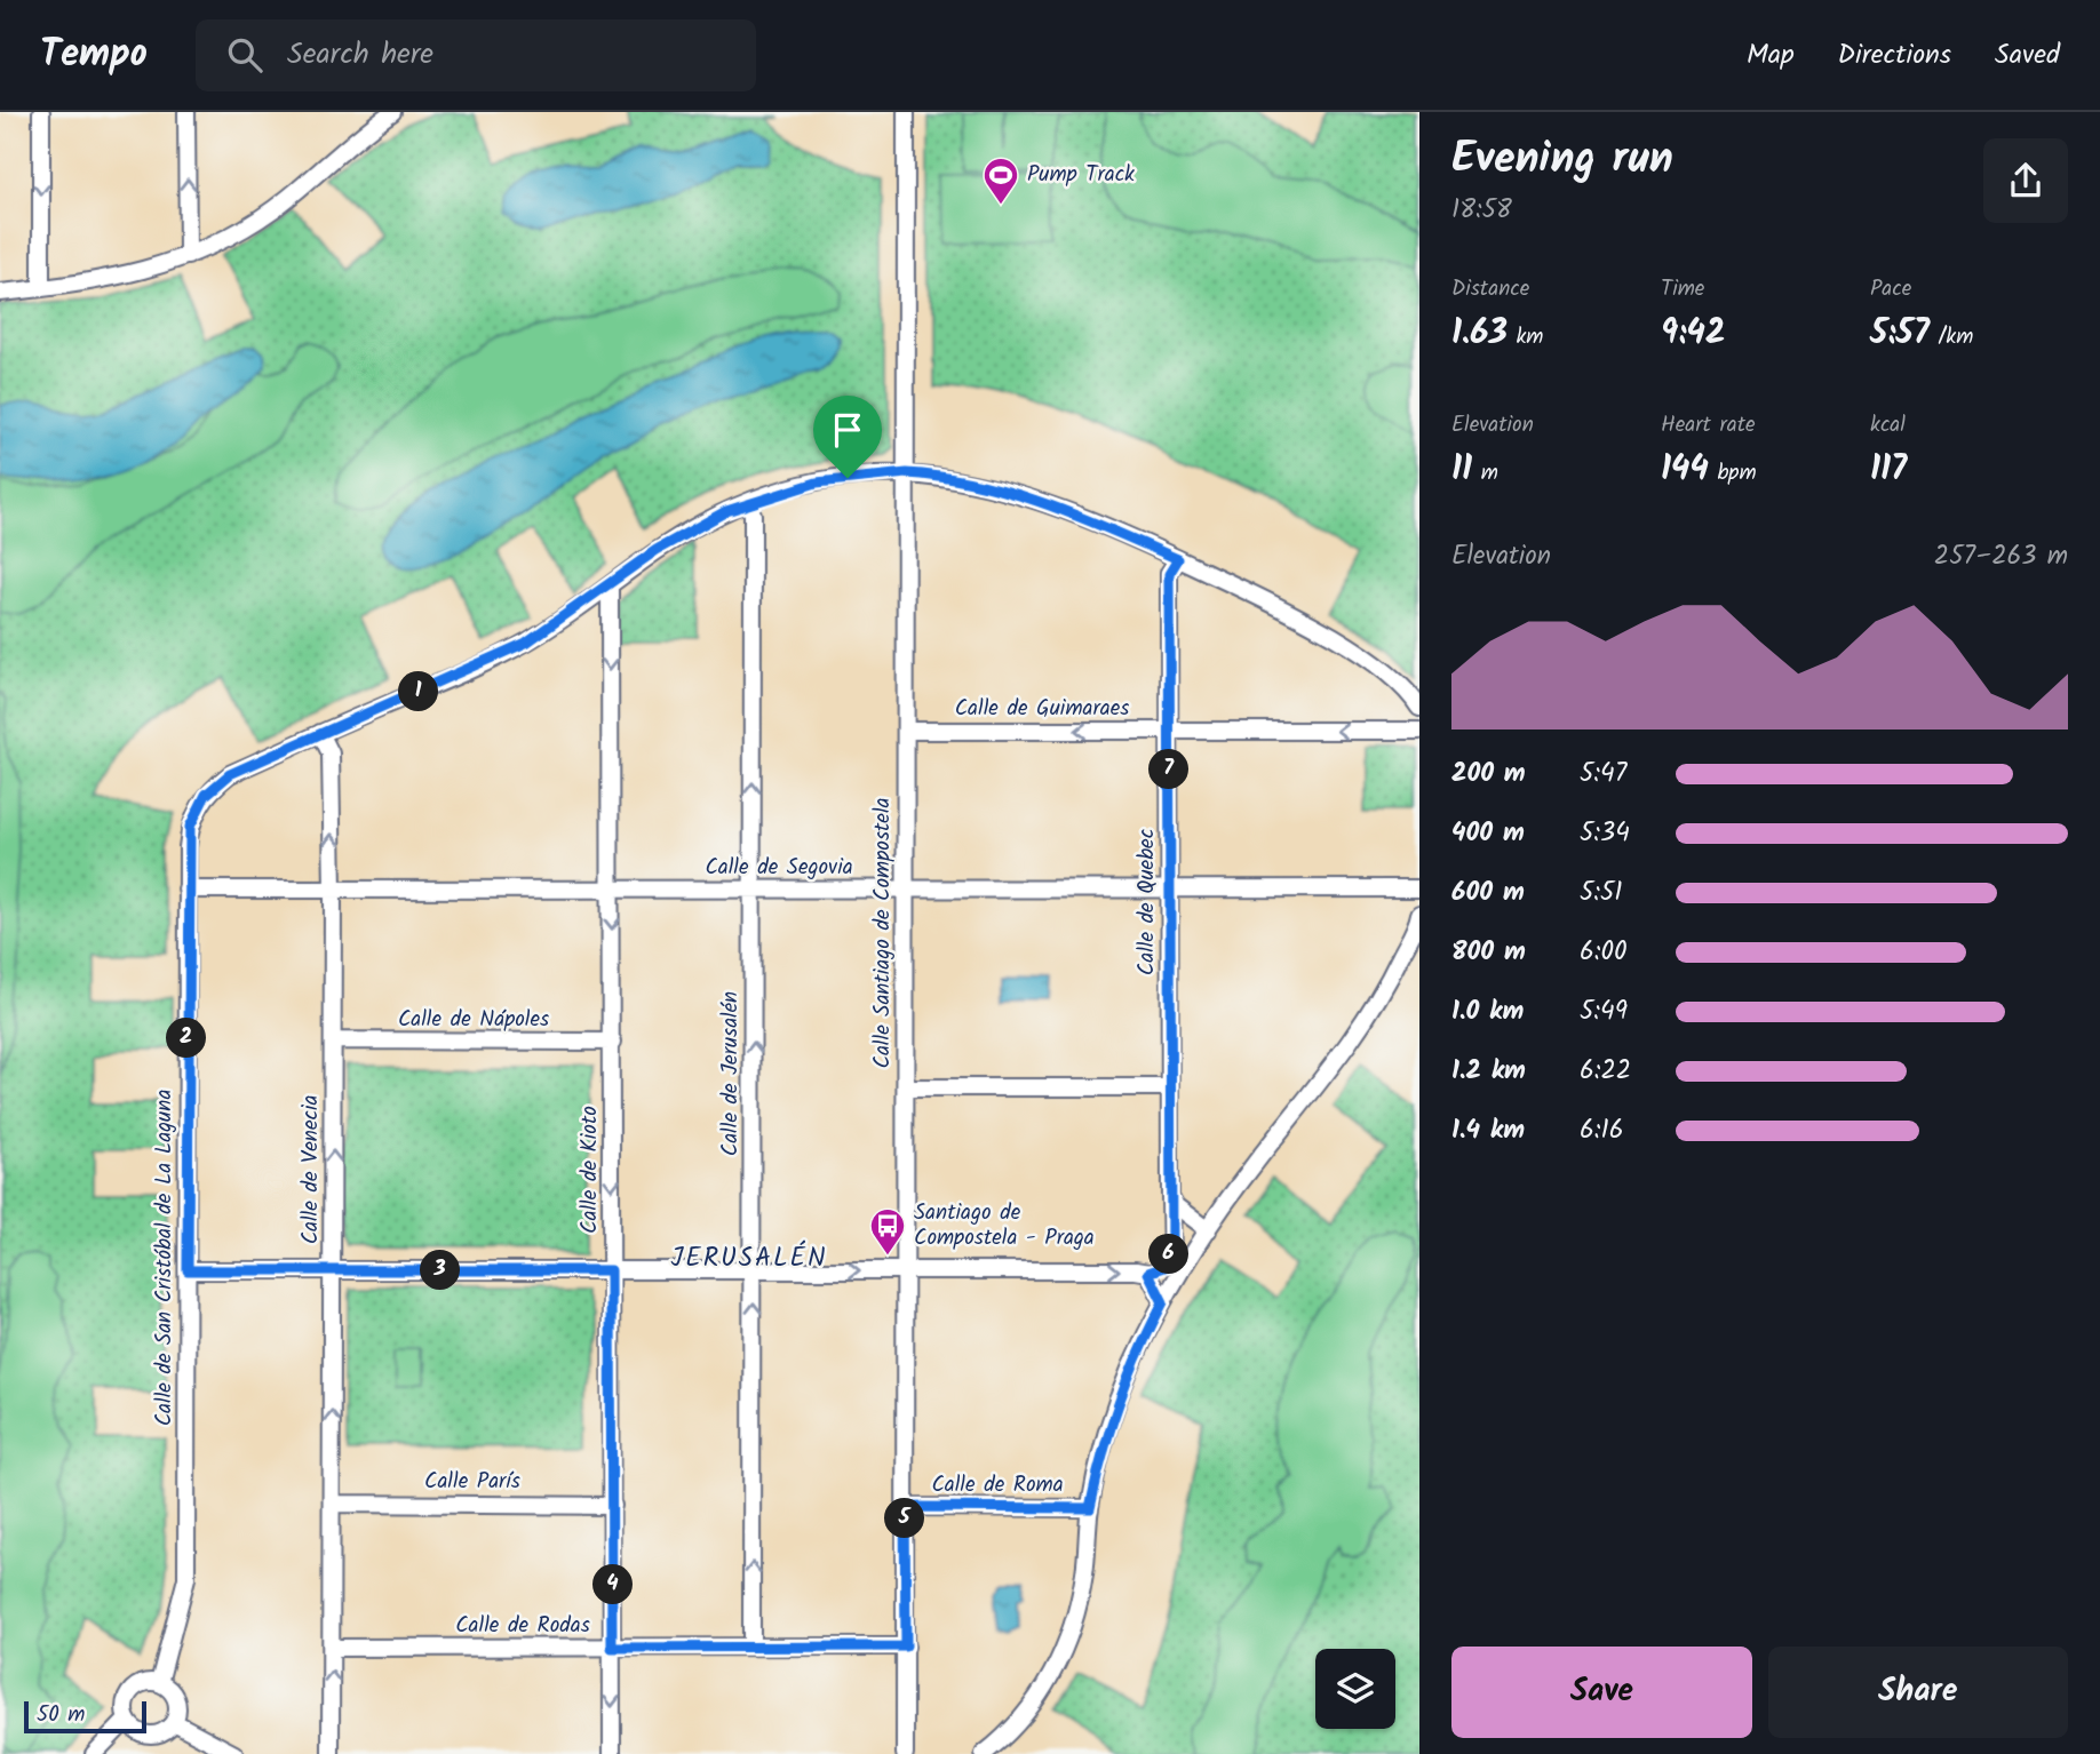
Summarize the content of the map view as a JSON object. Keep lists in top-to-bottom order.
{
  "streets": {
    "street": [
      "Calle de Guimaraes",
      "Calle de Segovia",
      "Calle de Quebec",
      "Calle Santiago de Compostela",
      "Calle de Nápoles",
      "Calle de Jerusalén",
      "Calle de Venecia",
      "Calle de Kioto",
      "Calle de San Cristóbal de La Laguna",
      "Calle París",
      "Calle de Roma",
      "Calle de Rodas"
    ]
  },
  "crossings": [
    ["Calle de Guimaraes", "Calle de Quebec"],
    ["Calle de Guimaraes", "Calle Santiago de Compostela"],
    ["Calle de Segovia", "Calle de Quebec"],
    ["Calle de Segovia", "Calle Santiago de Compostela"],
    ["Calle de Segovia", "Calle de Jerusalén"],
    ["Calle de Segovia", "Calle de Venecia"],
    ["Calle de Segovia", "Calle de Kioto"],
    ["Calle de Segovia", "Calle de San Cristóbal de La Laguna"],
    ["Calle de Quebec", "Calle de San Cristóbal de La Laguna"],
    ["Calle Santiago de Compostela", "Calle de San Cristóbal de La Laguna"],
    ["Calle Santiago de Compostela", "Calle de Roma"],
    ["Calle Santiago de Compostela", "Calle de Rodas"],
    ["Calle de Nápoles", "Calle de Venecia"],
    ["Calle de Nápoles", "Calle de Kioto"],
    ["Calle de Jerusalén", "Calle de San Cristóbal de La Laguna"],
    ["Calle de Jerusalén", "Calle de Rodas"],
    ["Calle de Venecia", "Calle de San Cristóbal de La Laguna"],
    ["Calle de Venecia", "Calle París"],
    ["Calle de Venecia", "Calle de Rodas"],
    ["Calle de Kioto", "Calle de San Cristóbal de La Laguna"],
    ["Calle de Kioto", "Calle París"],
    ["Calle de Kioto", "Calle de Rodas"]
  ],
  "one_way": [
    "Calle de Guimaraes",
    "Calle de Jerusalén",
    "Calle de Venecia",
    "Calle de Kioto"
  ],
  "districts": ["JERUSALÉN"],
  "places": {
    "sports": ["Pump Track"],
    "bus stop": ["Santiago de Compostela - Praga"]
  },
  "scale_bar": "50 m",
  "page": {
    "header": "Tempo",
    "search": "Search here",
    "nav": ["Map", "Directions", "Saved"],
    "heading": ["Evening run", "18:58"],
    "stats": [
      ["Distance", "1.63 km"],
      ["Time", "9:42"],
      ["Pace", "5:57 /km"],
      ["Elevation", "11 m"],
      ["Heart rate", "144 bpm"],
      ["kcal", "117"]
    ],
    "chart": ["Elevation", "257–263 m"],
    "pins": [
      "1",
      "7",
      "2",
      "6",
      "3",
      "5",
      "4"
    ],
    "list": [
      {
        "name": "200 m",
        "note": "5:47"
      },
      {
        "name": "400 m",
        "note": "5:34"
      },
      {
        "name": "600 m",
        "note": "5:51"
      },
      {
        "name": "800 m",
        "note": "6:00"
      },
      {
        "name": "1.0 km",
        "note": "5:49"
      },
      {
        "name": "1.2 km",
        "note": "6:22"
      },
      {
        "name": "1.4 km",
        "note": "6:16"
      }
    ],
    "buttons": ["Save", "Share"],
    "scale": "50 m"
  }
}
